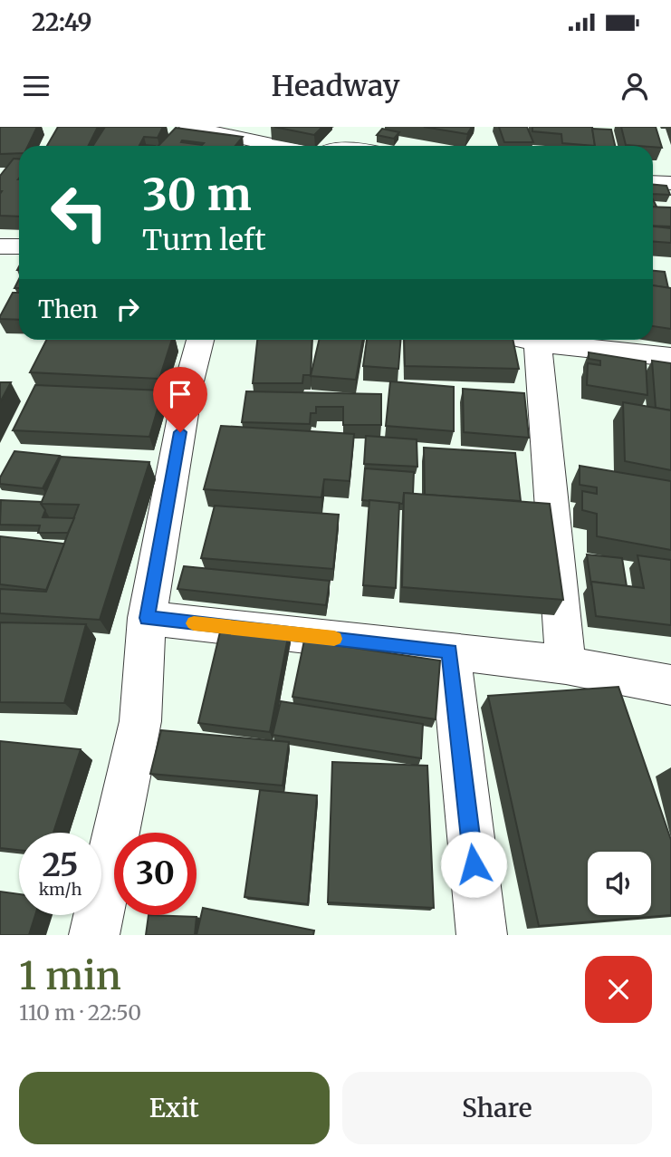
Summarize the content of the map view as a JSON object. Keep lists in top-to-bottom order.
{
  "page": {
    "status": "22:49",
    "header": "Headway",
    "turn": ["30 m", "Turn left"],
    "then": "Then",
    "speed": "25 km/h",
    "limit": "30",
    "heading": ["1 min", "110 m · 22:50"],
    "buttons": ["Exit", "Share"]
  }
}
